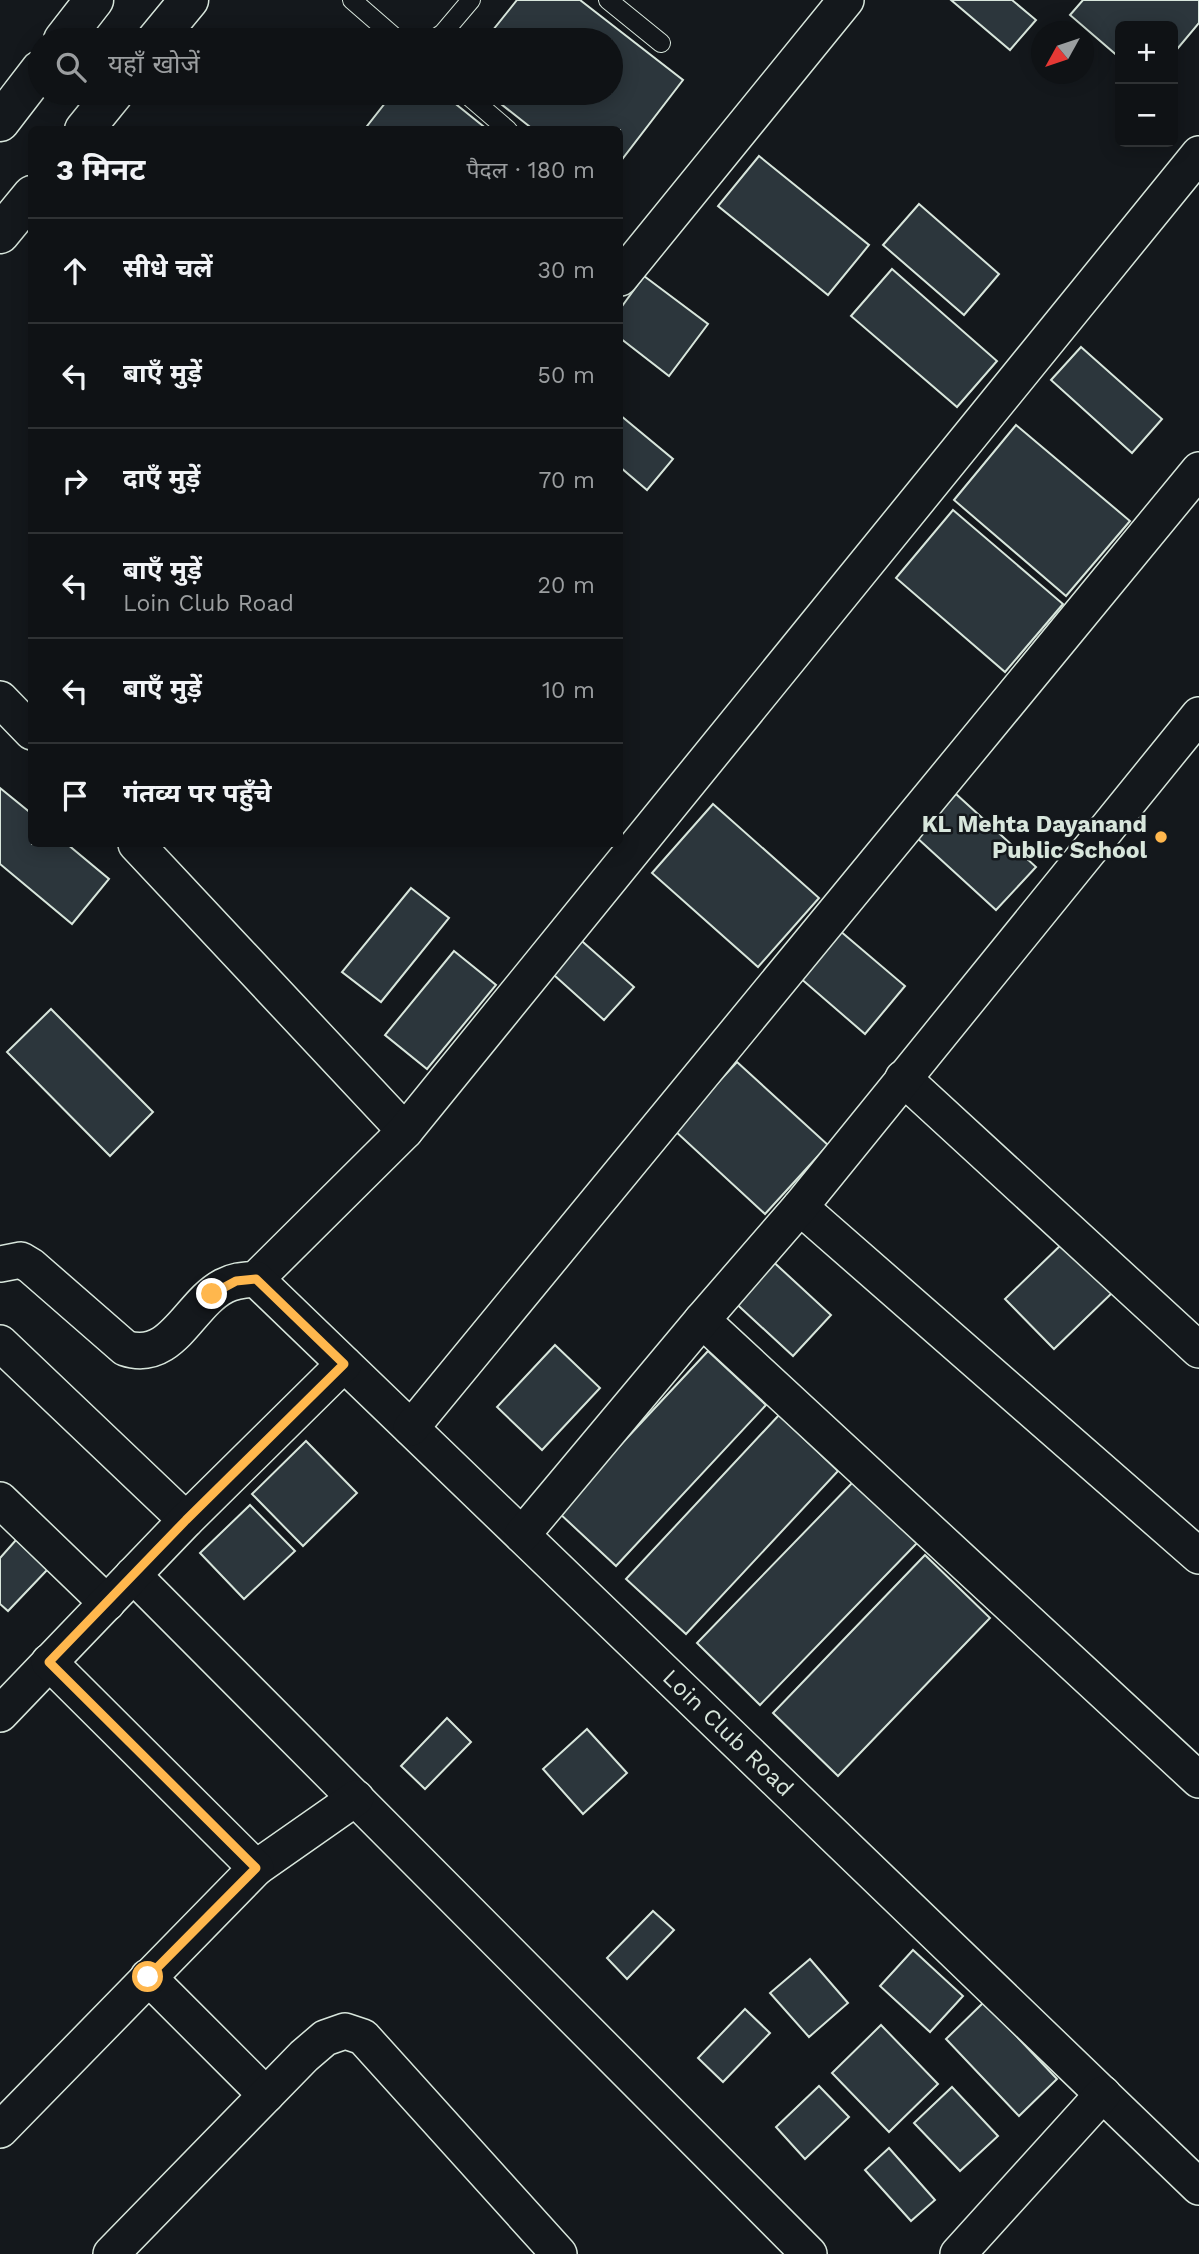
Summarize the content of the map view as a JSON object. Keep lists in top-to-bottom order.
{
  "streets": {
    "street": ["Loin Club Road"]
  },
  "places": ["KL Mehta Dayanand Public School"],
  "north": "bottom left",
  "page": {
    "map_buttons": ["+", "−"],
    "search": "यहाँ खोजें",
    "heading": ["3 मिनट", "पैदल · 180 m"],
    "list": [
      ["सीधे चलें", "30 m"],
      ["बाएँ मुड़ें", "50 m"],
      ["दाएँ मुड़ें", "70 m"],
      ["बाएँ मुड़ें", "Loin Club Road", "20 m"],
      ["बाएँ मुड़ें", "10 m"],
      "गंतव्य पर पहुँचे"
    ]
  }
}
